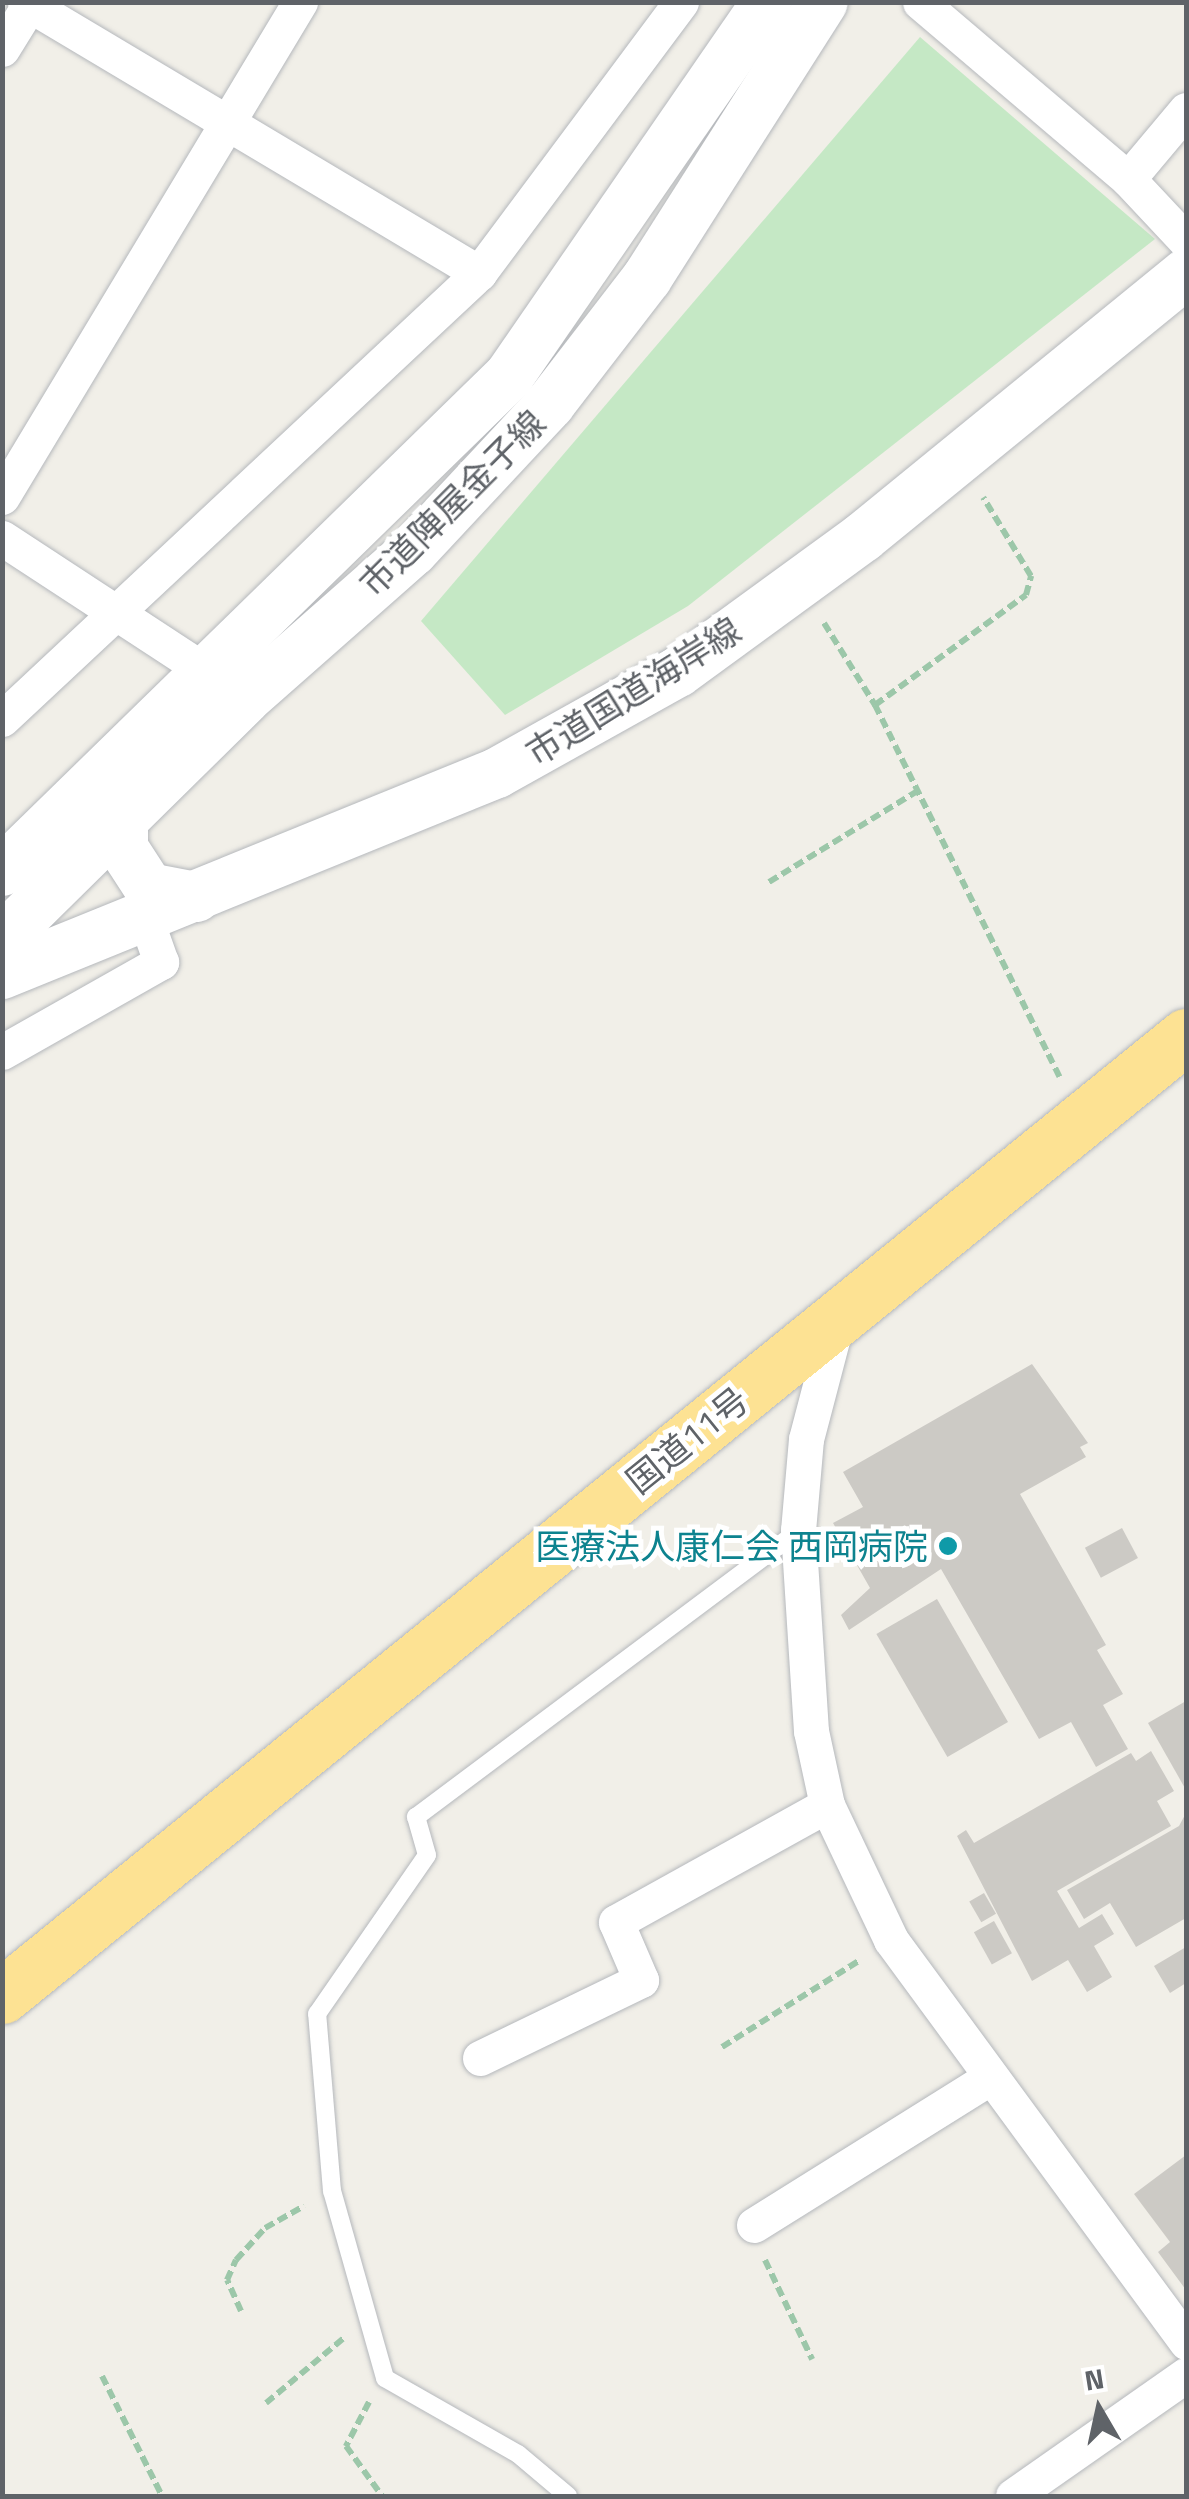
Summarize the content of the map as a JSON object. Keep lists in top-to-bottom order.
{
  "streets": {
    "highway": ["国道11号"],
    "street": ["市道陣屋金子線", "市道国道海岸線"]
  },
  "places": ["医療法人康仁会 西岡病院"],
  "north": "top"
}
